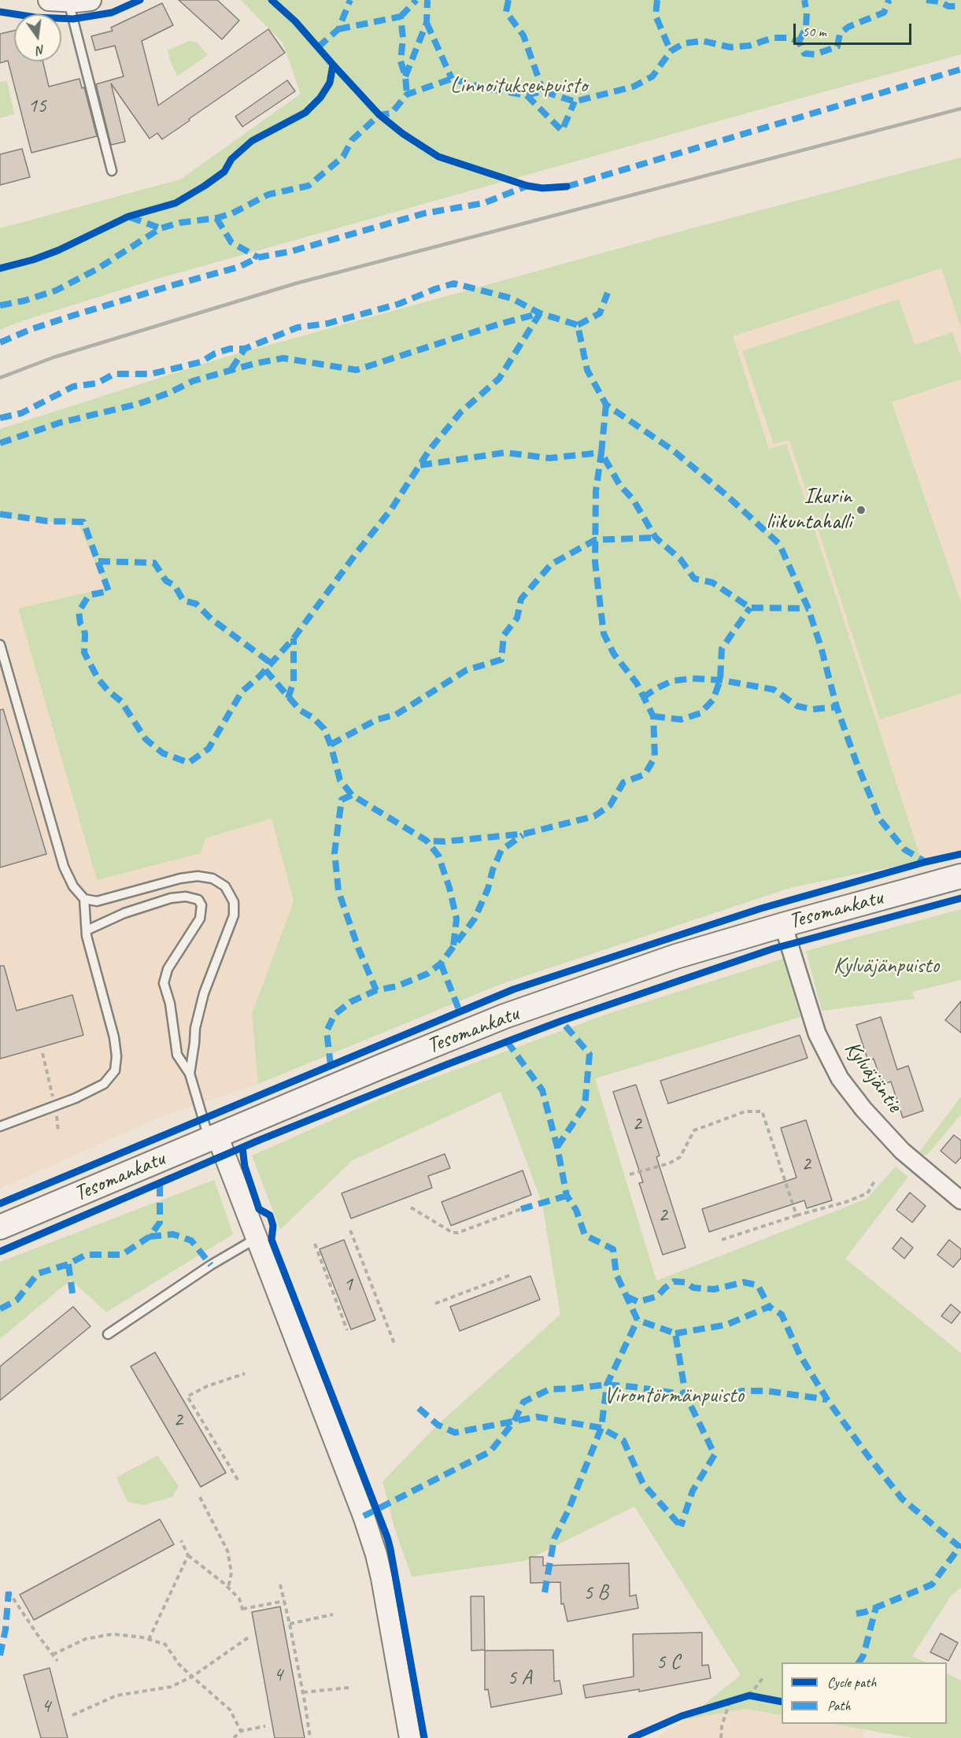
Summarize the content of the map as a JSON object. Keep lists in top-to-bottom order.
{
  "streets": {
    "main road": ["Tesomankatu"],
    "street": ["Kylväjäntie"]
  },
  "crossings": [
    ["Tesomankatu", "Kylväjäntie"]
  ],
  "parks": ["Linnoituksenpuisto", "Kylväjänpuisto", "Virontörmänpuisto"],
  "places": ["Ikurin liikuntahalli"],
  "house_numbers": [
    "15",
    "2",
    "2",
    "2",
    "1",
    "2",
    "5 B",
    "5 C",
    "4",
    "5 A",
    "4"
  ],
  "legend": ["Cycle path", "Path"],
  "scale_bar": "50 m",
  "north": "bottom"
}
